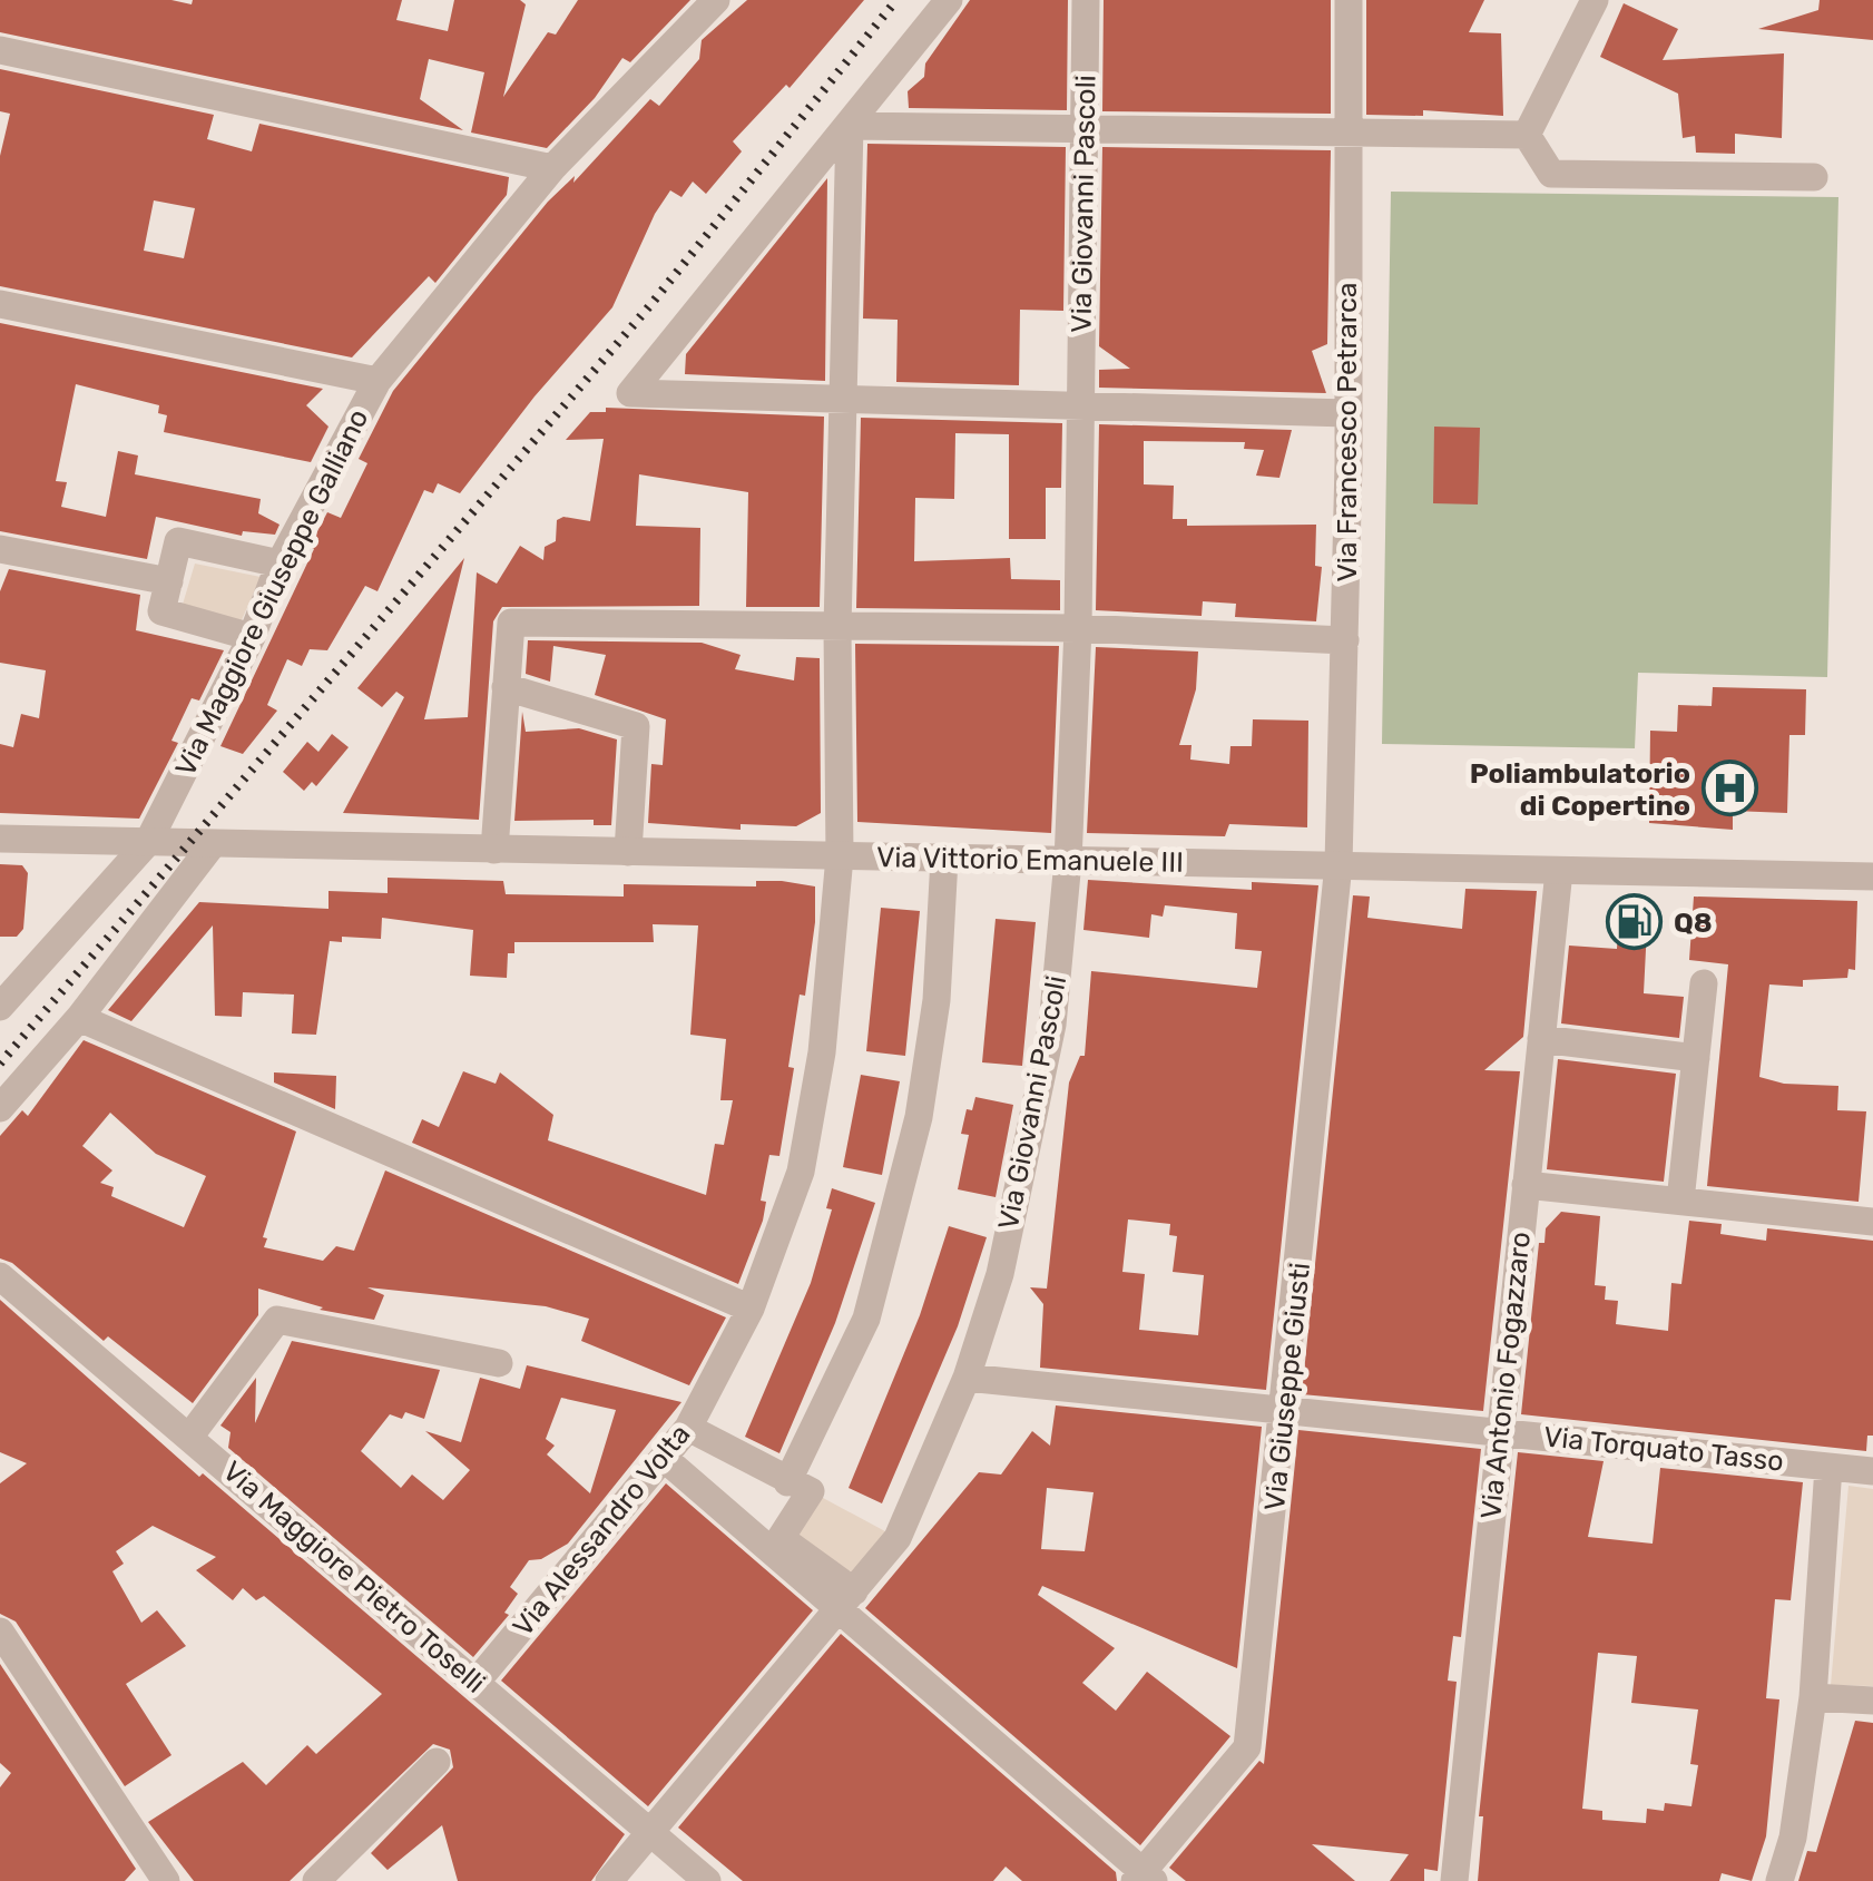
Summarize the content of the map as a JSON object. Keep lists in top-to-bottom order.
{
  "streets": {
    "street": [
      "Via Giovanni Pascoli",
      "Via Francesco Petrarca",
      "Via Maggiore Giuseppe Galliano",
      "Via Vittorio Emanuele III",
      "Via Antonio Fogazzaro",
      "Via Giuseppe Giusti",
      "Via Torquato Tasso",
      "Via Alessandro Volta",
      "Via Maggiore Pietro Toselli"
    ]
  },
  "crossings": [
    ["Via Giovanni Pascoli", "Via Vittorio Emanuele III"],
    ["Via Giovanni Pascoli", "Via Torquato Tasso"],
    ["Via Giovanni Pascoli", "Via Maggiore Pietro Toselli"],
    ["Via Francesco Petrarca", "Via Vittorio Emanuele III"],
    ["Via Francesco Petrarca", "Via Giuseppe Giusti"],
    ["Via Maggiore Giuseppe Galliano", "Via Vittorio Emanuele III"],
    ["Via Vittorio Emanuele III", "Via Antonio Fogazzaro"],
    ["Via Vittorio Emanuele III", "Via Giuseppe Giusti"],
    ["Via Vittorio Emanuele III", "Via Alessandro Volta"],
    ["Via Antonio Fogazzaro", "Via Torquato Tasso"],
    ["Via Giuseppe Giusti", "Via Torquato Tasso"],
    ["Via Alessandro Volta", "Via Maggiore Pietro Toselli"]
  ],
  "places": {
    "hospital": ["Poliambulatorio di Copertino"],
    "fuel station": ["Q8"]
  }
}
